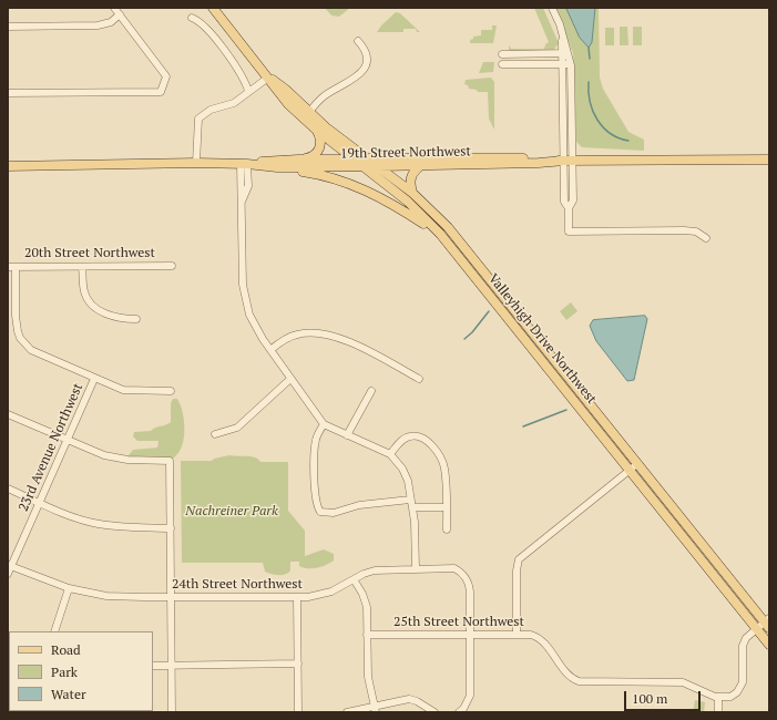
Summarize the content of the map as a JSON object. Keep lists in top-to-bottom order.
{
  "streets": {
    "main road": ["19th Street Northwest", "Valleyhigh Drive Northwest"],
    "street": [
      "20th Street Northwest",
      "23rd Avenue Northwest",
      "24th Street Northwest",
      "25th Street Northwest"
    ]
  },
  "crossings": [
    ["19th Street Northwest", "Valleyhigh Drive Northwest"],
    ["23rd Avenue Northwest", "24th Street Northwest"],
    ["24th Street Northwest", "25th Street Northwest"]
  ],
  "parks": ["Nachreiner Park"],
  "legend": ["Road", "Park", "Water"],
  "scale_bar": "100 m"
}
